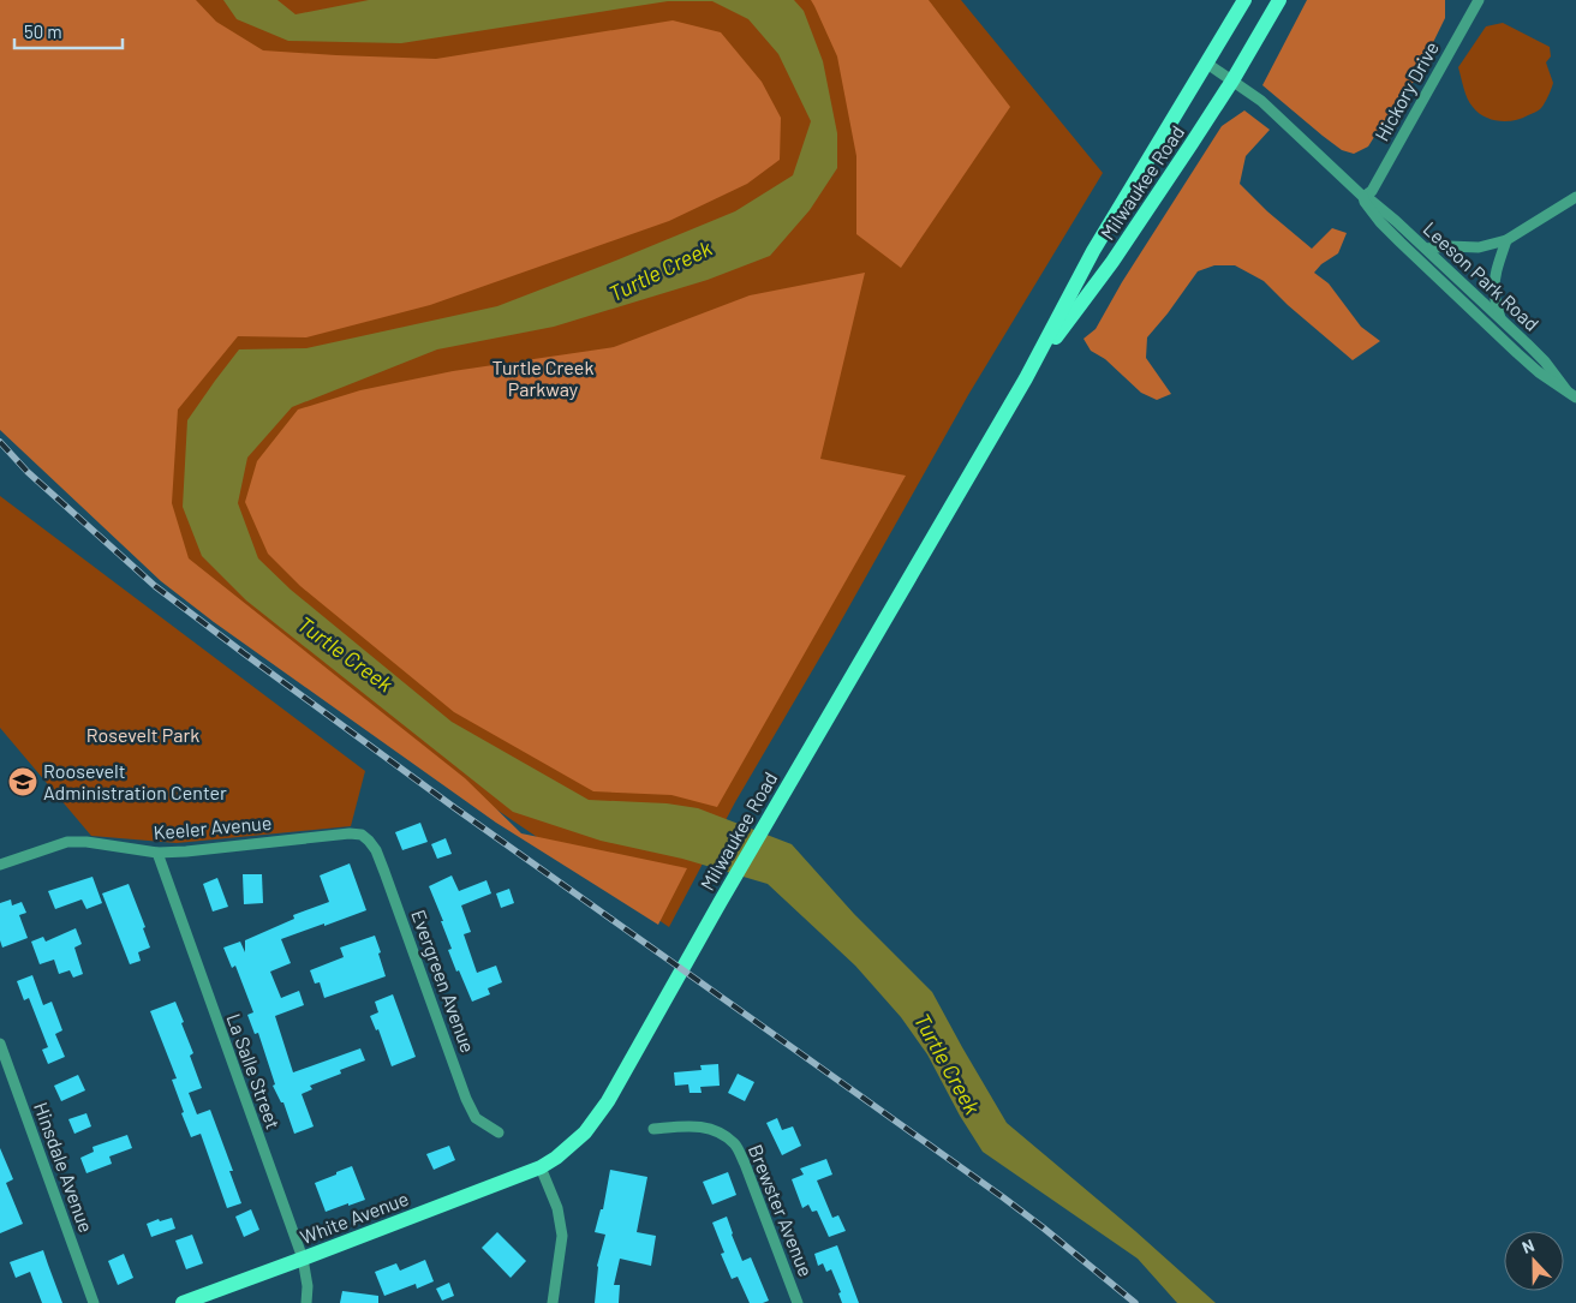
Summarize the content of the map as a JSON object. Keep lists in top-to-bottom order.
{
  "streets": {
    "main road": ["Milwaukee Road", "White Avenue"],
    "street": [
      "Hickory Drive",
      "Leeson Park Road",
      "Keeler Avenue",
      "Evergreen Avenue",
      "La Salle Street",
      "Hinsdale Avenue",
      "Brewster Avenue"
    ]
  },
  "crossings": [
    ["Hickory Drive", "Leeson Park Road"],
    ["Milwaukee Road", "Leeson Park Road"],
    ["Milwaukee Road", "White Avenue"],
    ["Keeler Avenue", "Evergreen Avenue"],
    ["Keeler Avenue", "La Salle Street"],
    ["La Salle Street", "White Avenue"]
  ],
  "water": ["Turtle Creek"],
  "parks": ["Turtle Creek Parkway", "Rosevelt Park"],
  "places": {
    "school or university": ["Roosevelt Administration Center"]
  },
  "scale_bar": "50 m",
  "north": "top"
}
